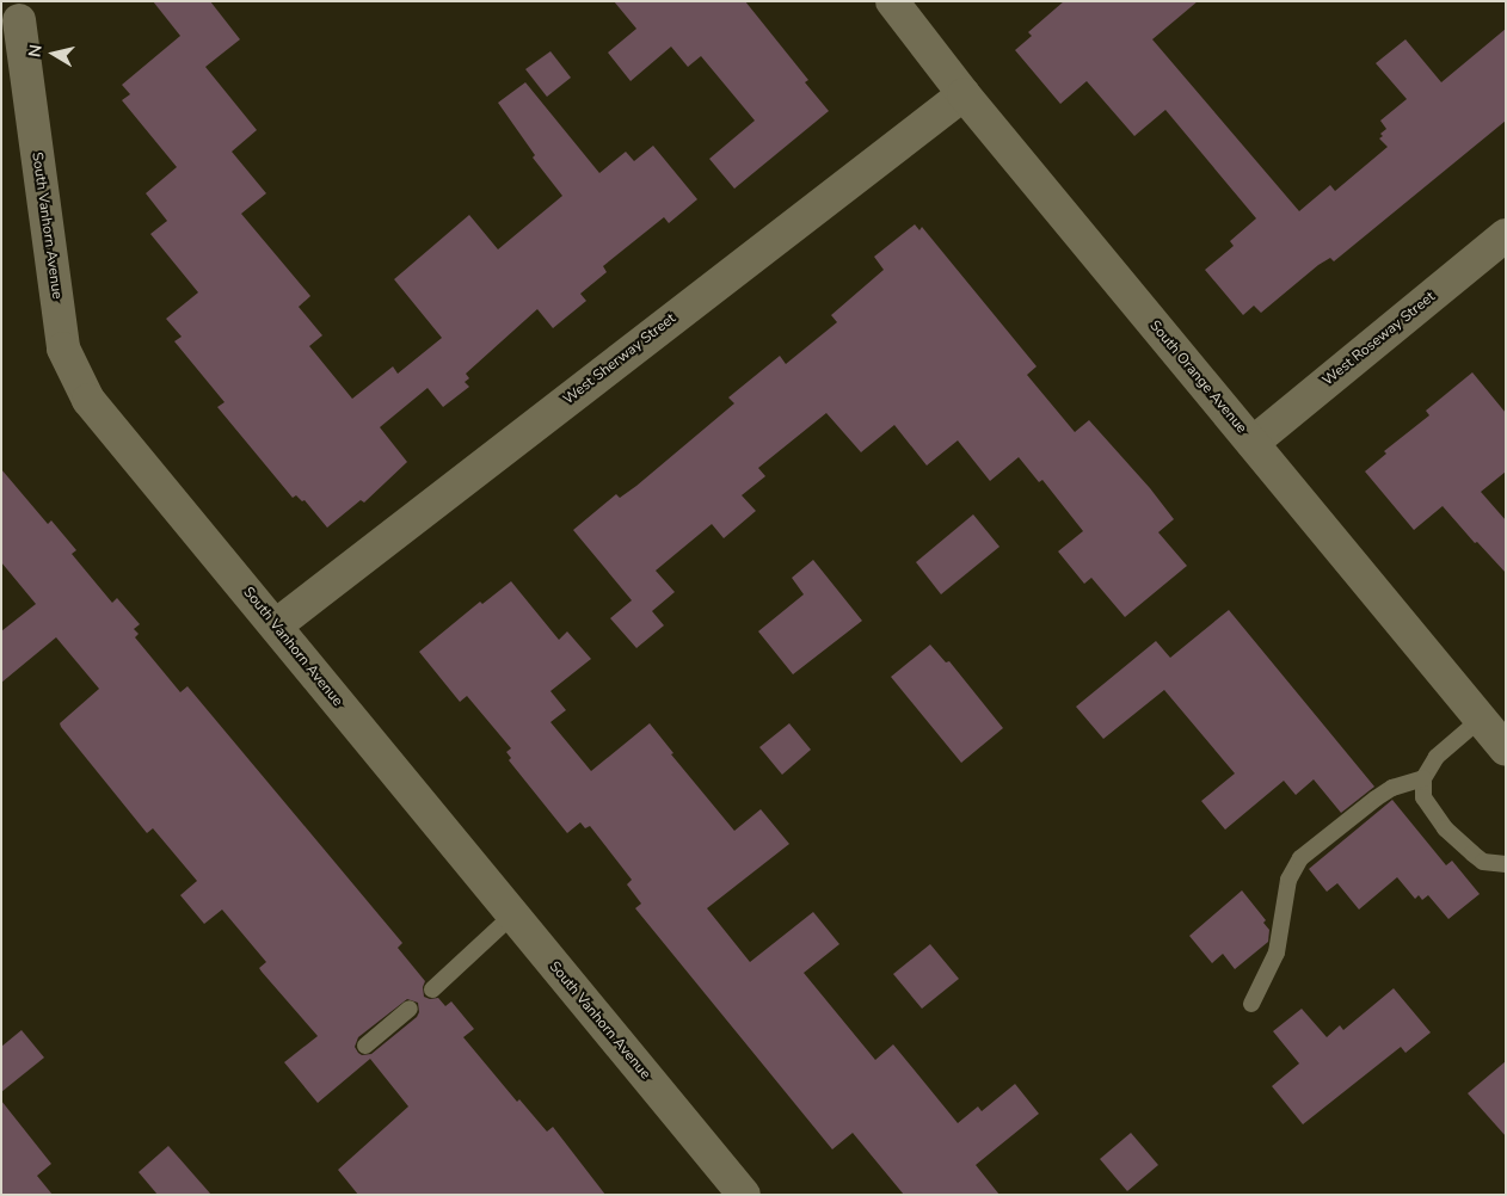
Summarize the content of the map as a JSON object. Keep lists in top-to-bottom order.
{
  "streets": {
    "street": [
      "South Vanhorn Avenue",
      "West Roseway Street",
      "West Sherway Street",
      "South Orange Avenue"
    ]
  },
  "crossings": [
    ["South Vanhorn Avenue", "West Sherway Street"],
    ["West Roseway Street", "South Orange Avenue"],
    ["West Sherway Street", "South Orange Avenue"]
  ],
  "north": "left"
}
